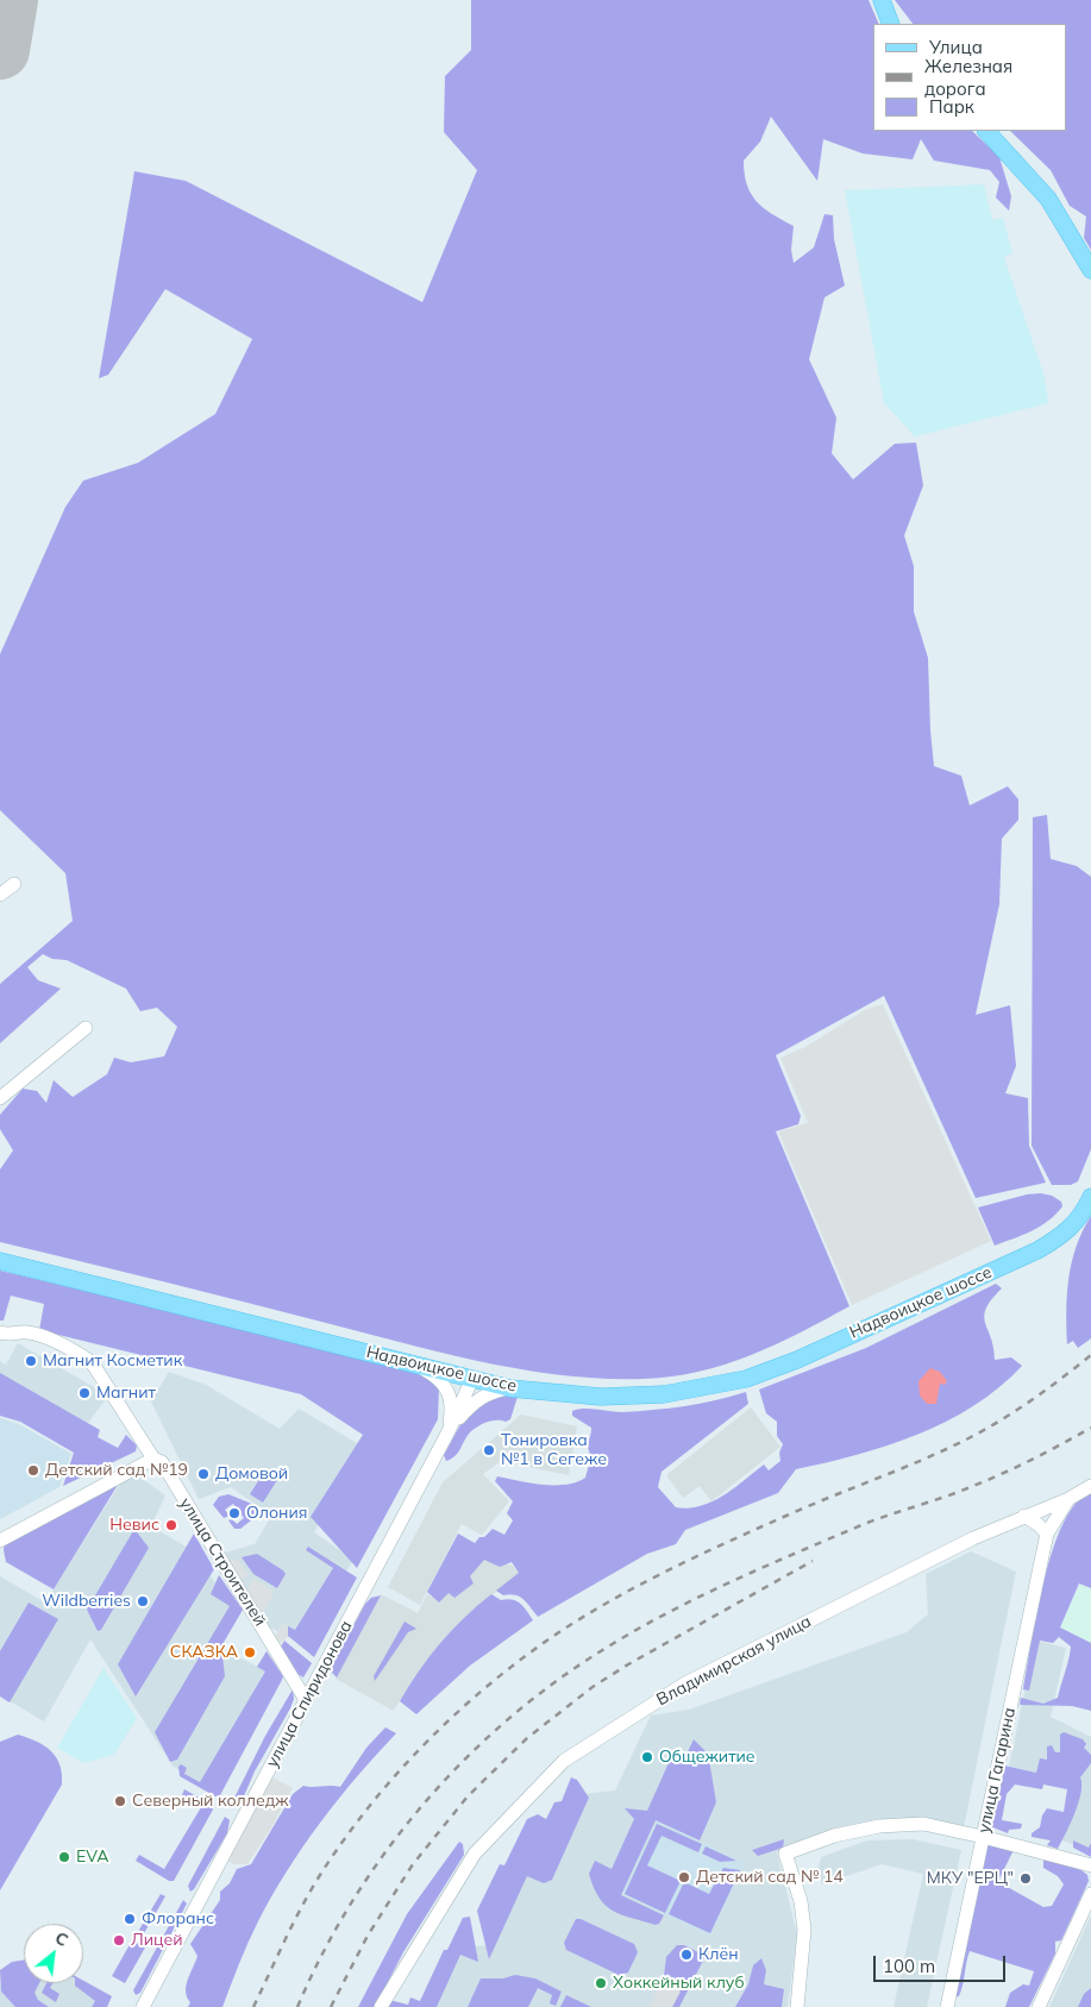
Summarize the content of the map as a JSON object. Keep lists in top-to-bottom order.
{
  "streets": {
    "main road": ["Надвоицкое шоссе"],
    "street": [
      "улица Строителей",
      "Владимирская улица",
      "улица Спиридонова",
      "улица Гагарина"
    ]
  },
  "crossings": [
    ["Надвоицкое шоссе", "улица Спиридонова"],
    ["улица Строителей", "улица Спиридонова"],
    ["Владимирская улица", "улица Гагарина"]
  ],
  "places": [
    "Магнит Косметик",
    "Магнит",
    "Тонировка №1 в Сегеже",
    "Детский сад №19",
    "Домовой",
    "Олония",
    "Невис",
    "Wildberries",
    "СКАЗКА",
    "Общежитие",
    "Северный колледж",
    "EVA",
    "Детский сад № 14",
    "МКУ \"ЕРЦ\"",
    "Флоранс",
    "Лицей",
    "Клён",
    "Хоккейный клуб"
  ],
  "legend": ["Улица", "Железная дорога", "Парк"],
  "scale_bar": "100 m",
  "north": "top right"
}
